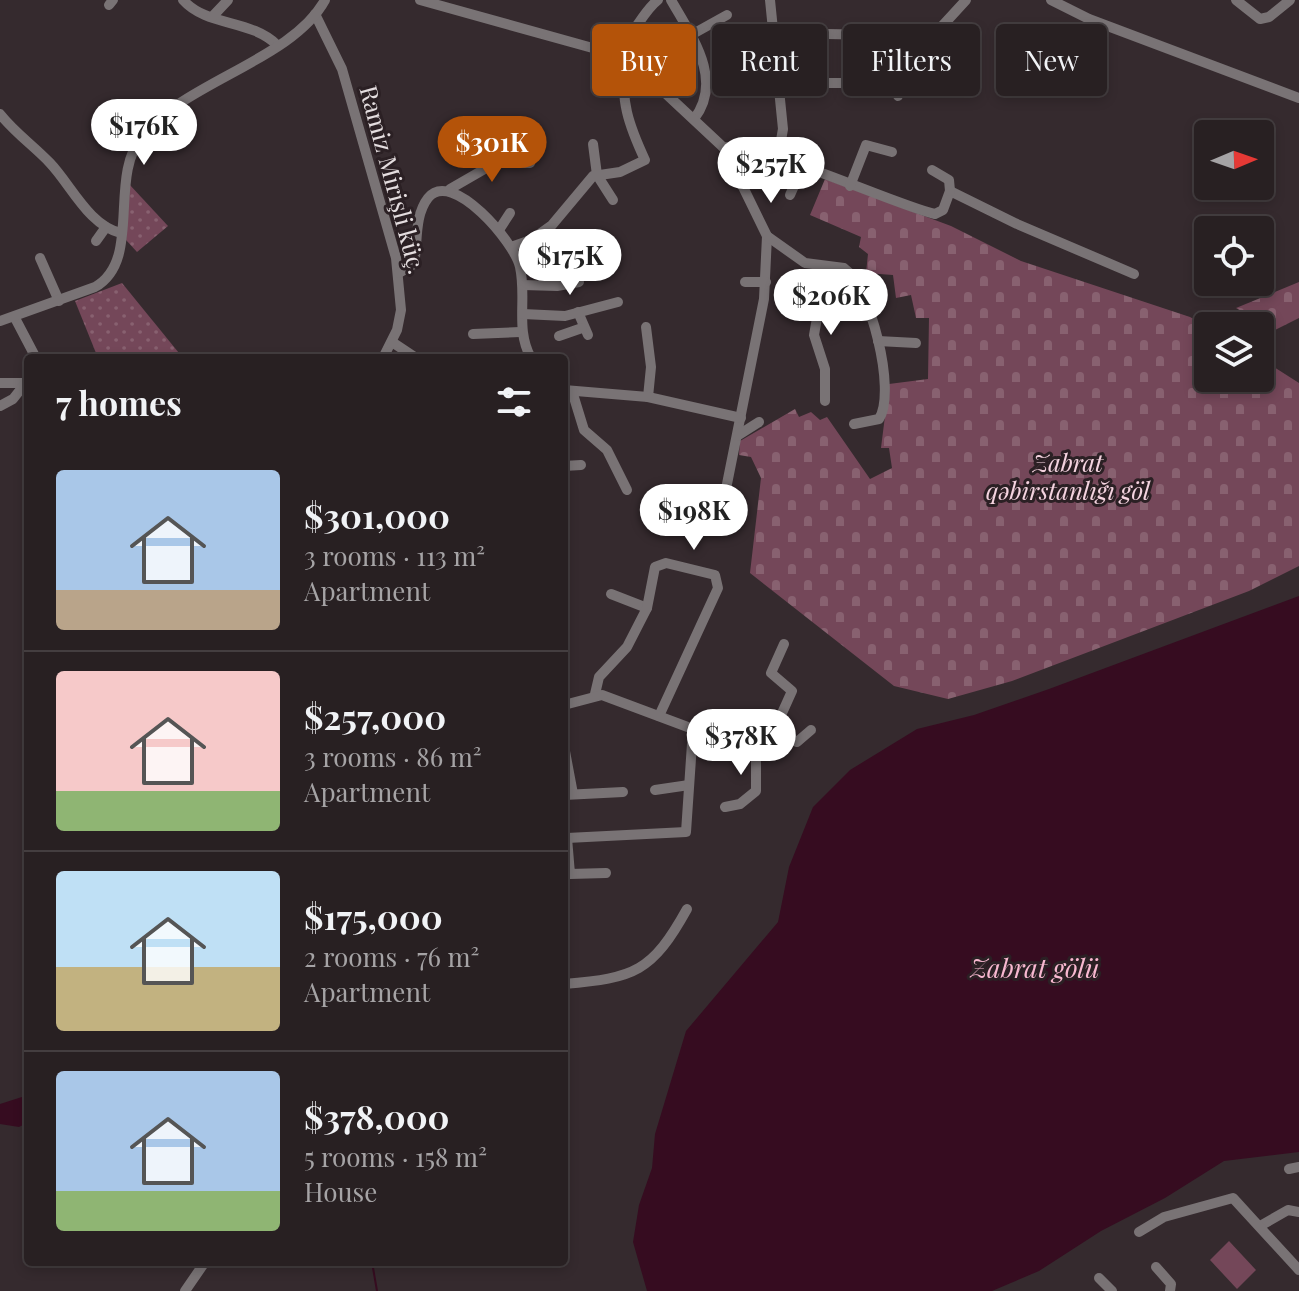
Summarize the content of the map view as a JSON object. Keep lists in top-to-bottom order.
{
  "streets": {
    "street": ["Ramiz Mirişli küç."]
  },
  "water": ["Zabrat gölü"],
  "parks": ["Zabrat qəbirstanlığı göl"],
  "north": "right",
  "page": {
    "chip": [
      "Buy",
      "Rent",
      "Filters",
      "New"
    ],
    "price": [
      "$176K",
      "$301K",
      "$257K",
      "$175K",
      "$206K",
      "$198K",
      "$378K"
    ],
    "heading": "7 homes",
    "list": [
      {
        "name": "$301,000",
        "note": "3 rooms · 113 m² · Apartment"
      },
      {
        "name": "$257,000",
        "note": "3 rooms · 86 m² · Apartment"
      },
      {
        "name": "$175,000",
        "note": "2 rooms · 76 m² · Apartment"
      },
      {
        "name": "$378,000",
        "note": "5 rooms · 158 m² · House"
      }
    ]
  }
}
